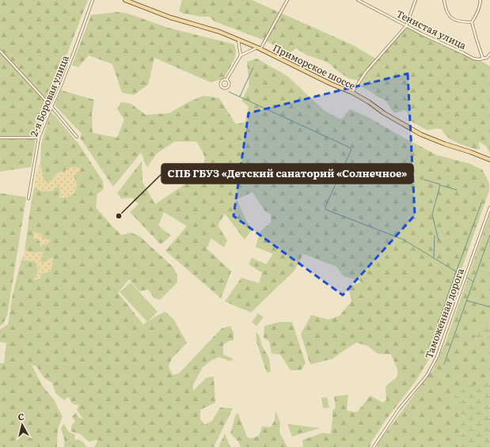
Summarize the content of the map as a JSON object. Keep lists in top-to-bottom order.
{
  "streets": {
    "main road": ["Приморское шоссе"],
    "street": ["Тенистая улица", "2-я Боровая улица", "Таможенная дорога"]
  },
  "places": ["СПБ ГБУЗ «Детский санаторий «Солнечное»"],
  "north": "top"
}
